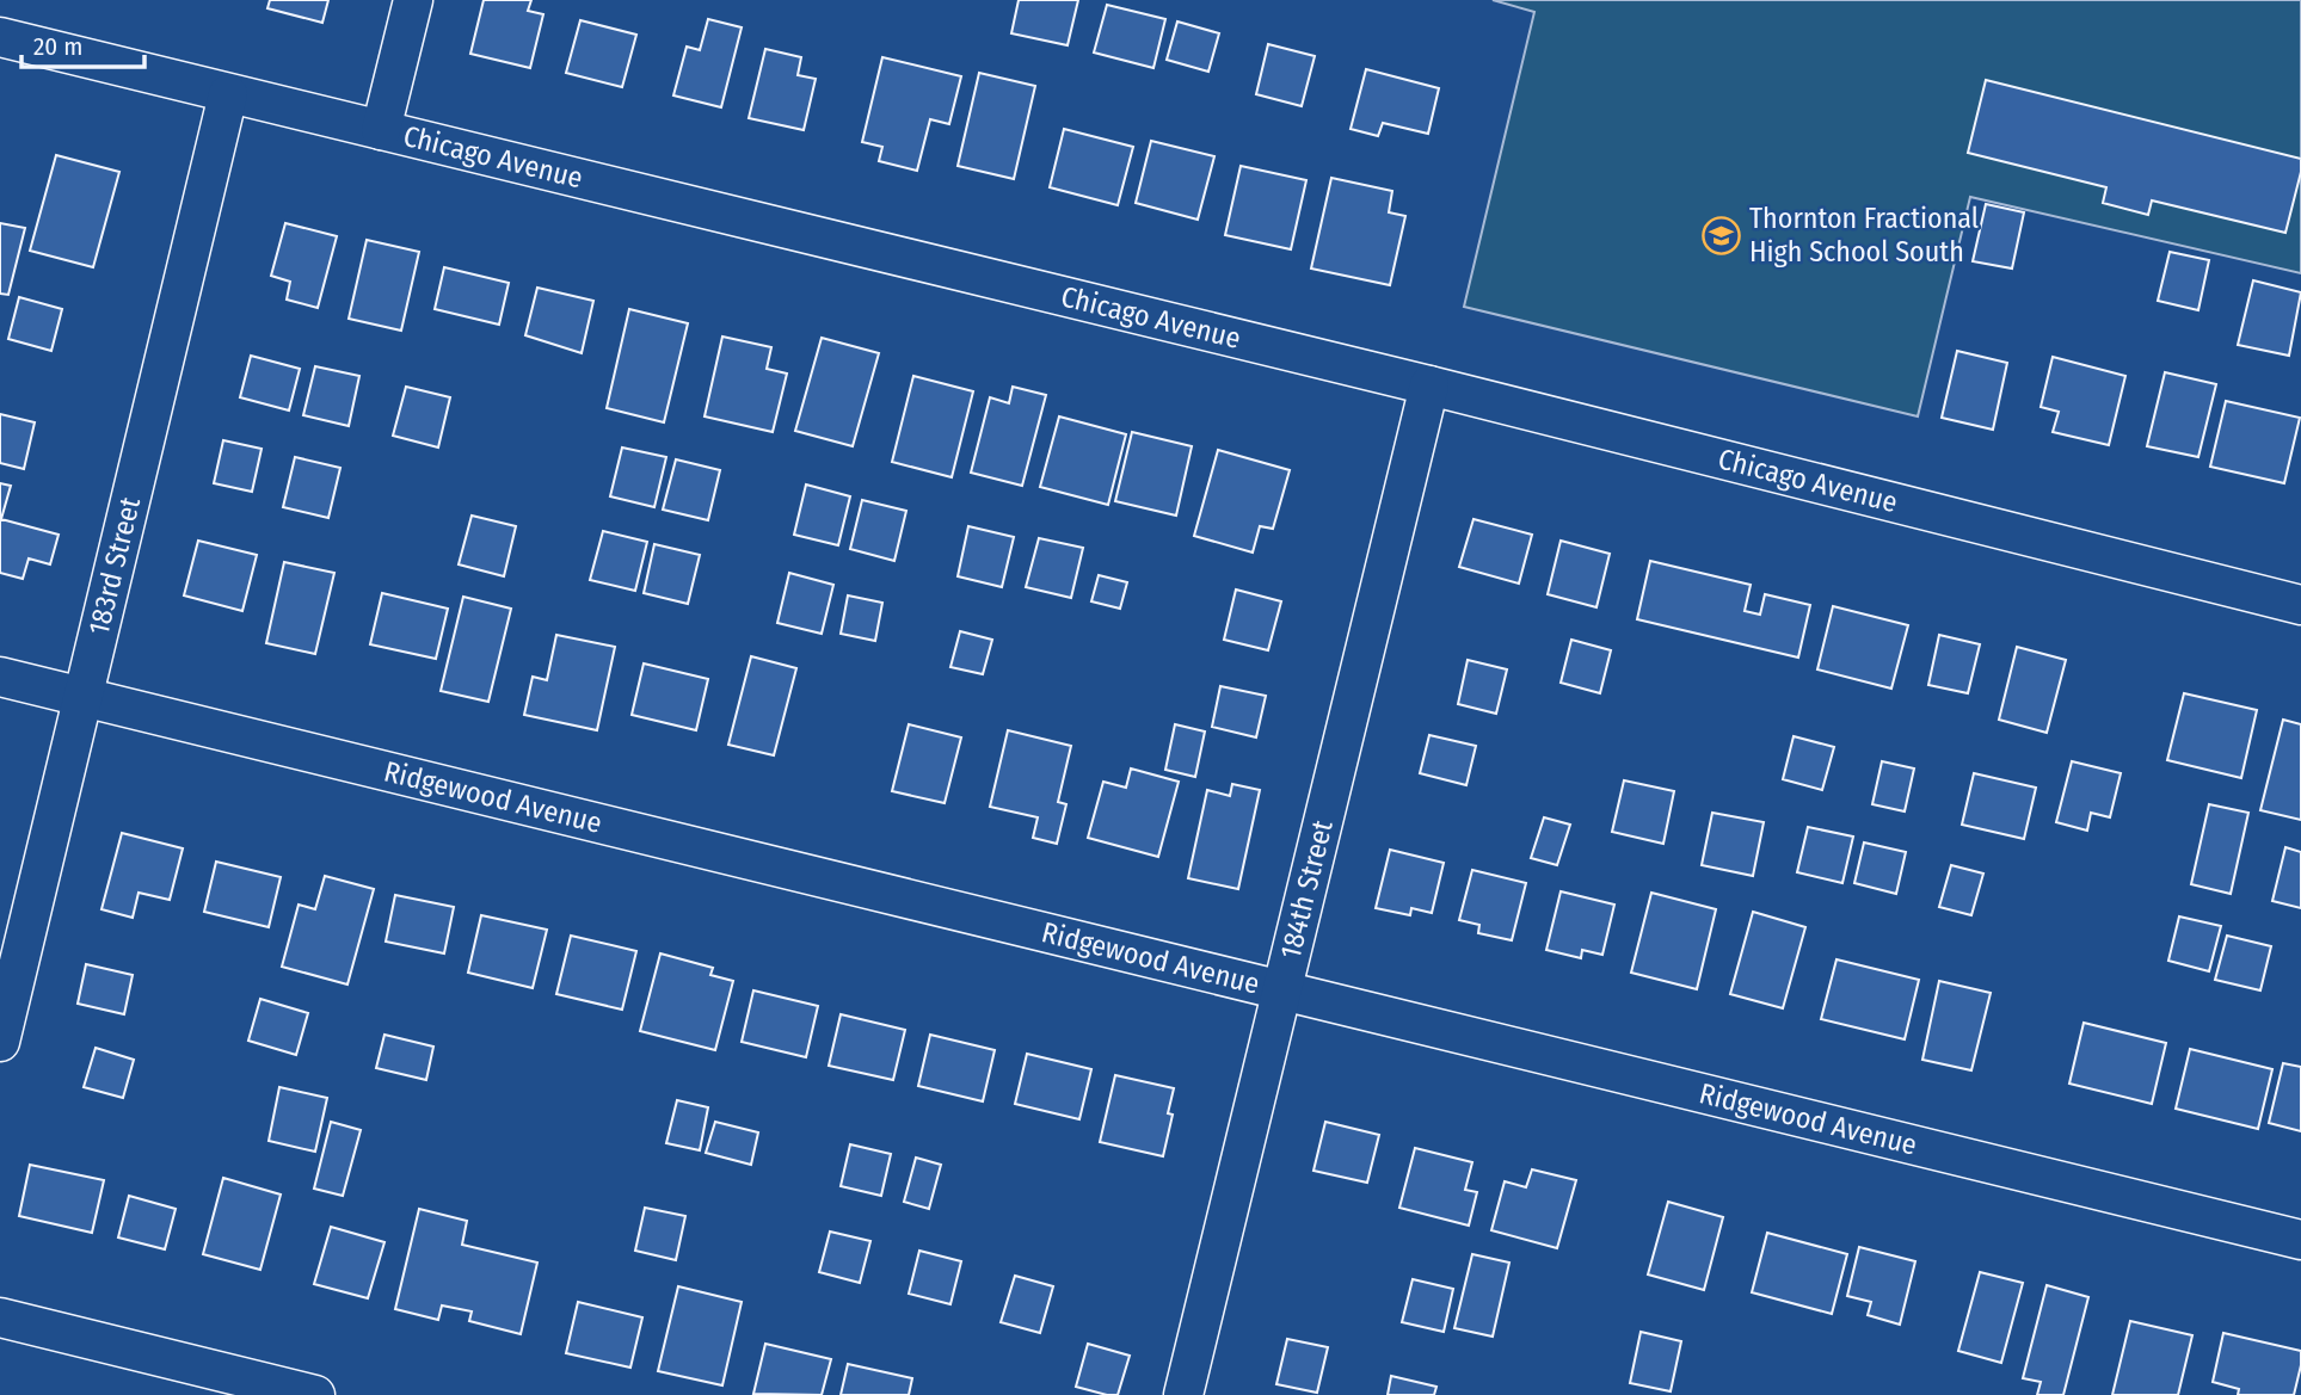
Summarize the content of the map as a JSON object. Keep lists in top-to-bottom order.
{
  "streets": {
    "street": [
      "Chicago Avenue",
      "183rd Street",
      "Ridgewood Avenue",
      "184th Street"
    ]
  },
  "crossings": [
    ["Chicago Avenue", "183rd Street"],
    ["Chicago Avenue", "184th Street"],
    ["183rd Street", "Ridgewood Avenue"],
    ["Ridgewood Avenue", "184th Street"]
  ],
  "places": {
    "school or university": ["Thornton Fractional High School South"]
  },
  "scale_bar": "20 m"
}
